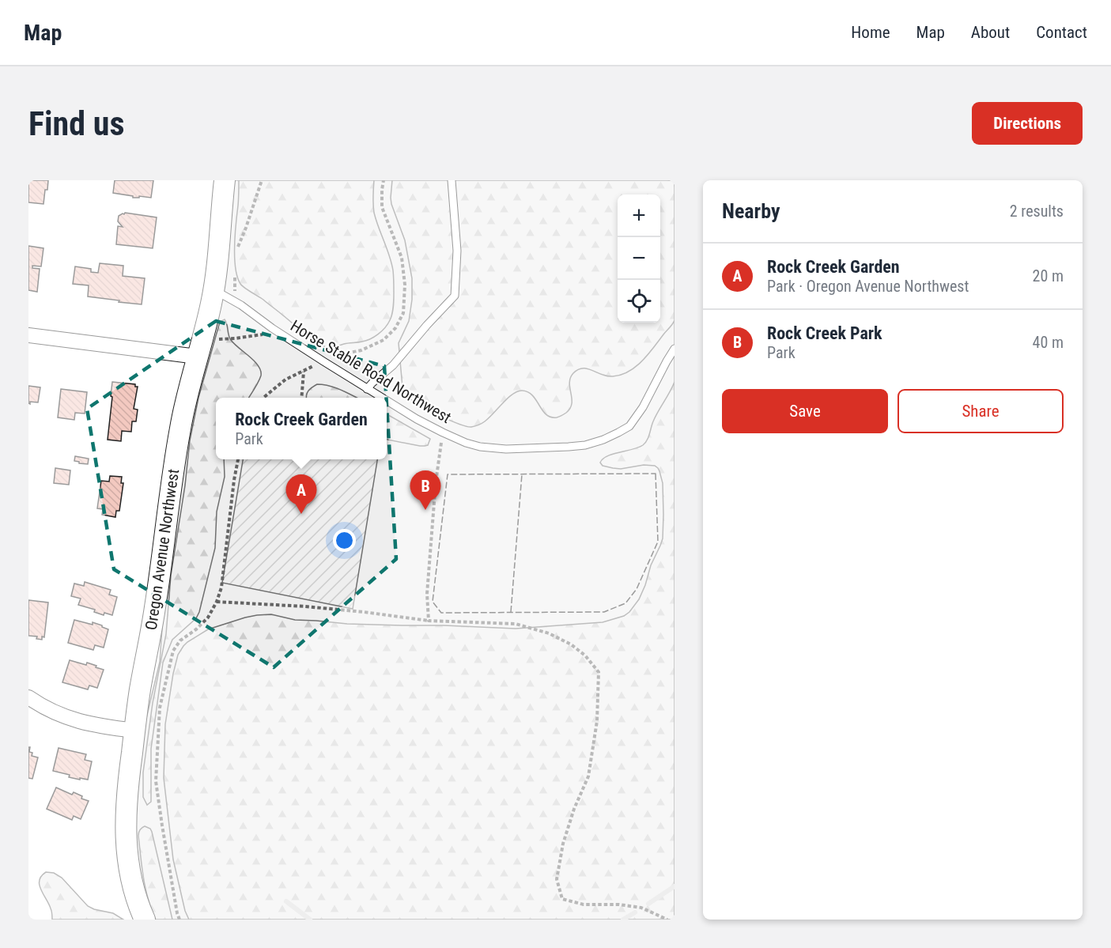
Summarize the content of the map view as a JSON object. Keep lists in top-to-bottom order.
{
  "streets": {
    "street": ["Oregon Avenue Northwest"],
    "lane": ["Horse Stable Road Northwest"]
  },
  "crossings": [
    ["Horse Stable Road Northwest", "Oregon Avenue Northwest"]
  ],
  "page": {
    "header": "Map",
    "nav": [
      "Home",
      "Map",
      "About",
      "Contact"
    ],
    "buttons": [
      "Directions",
      ["Save", "Share"]
    ],
    "title": "Find us",
    "heading": ["Nearby", "2 results"],
    "map_buttons": ["+", "−"],
    "list": [
      {
        "mark": "A",
        "name": "Rock Creek Garden",
        "note": "Park · Oregon Avenue Northwest",
        "value": "20 m"
      },
      {
        "mark": "B",
        "name": "Rock Creek Park",
        "note": "Park",
        "value": "40 m"
      }
    ],
    "popup": ["Rock Creek Garden", "Park"],
    "pins": ["B", "A"]
  }
}
